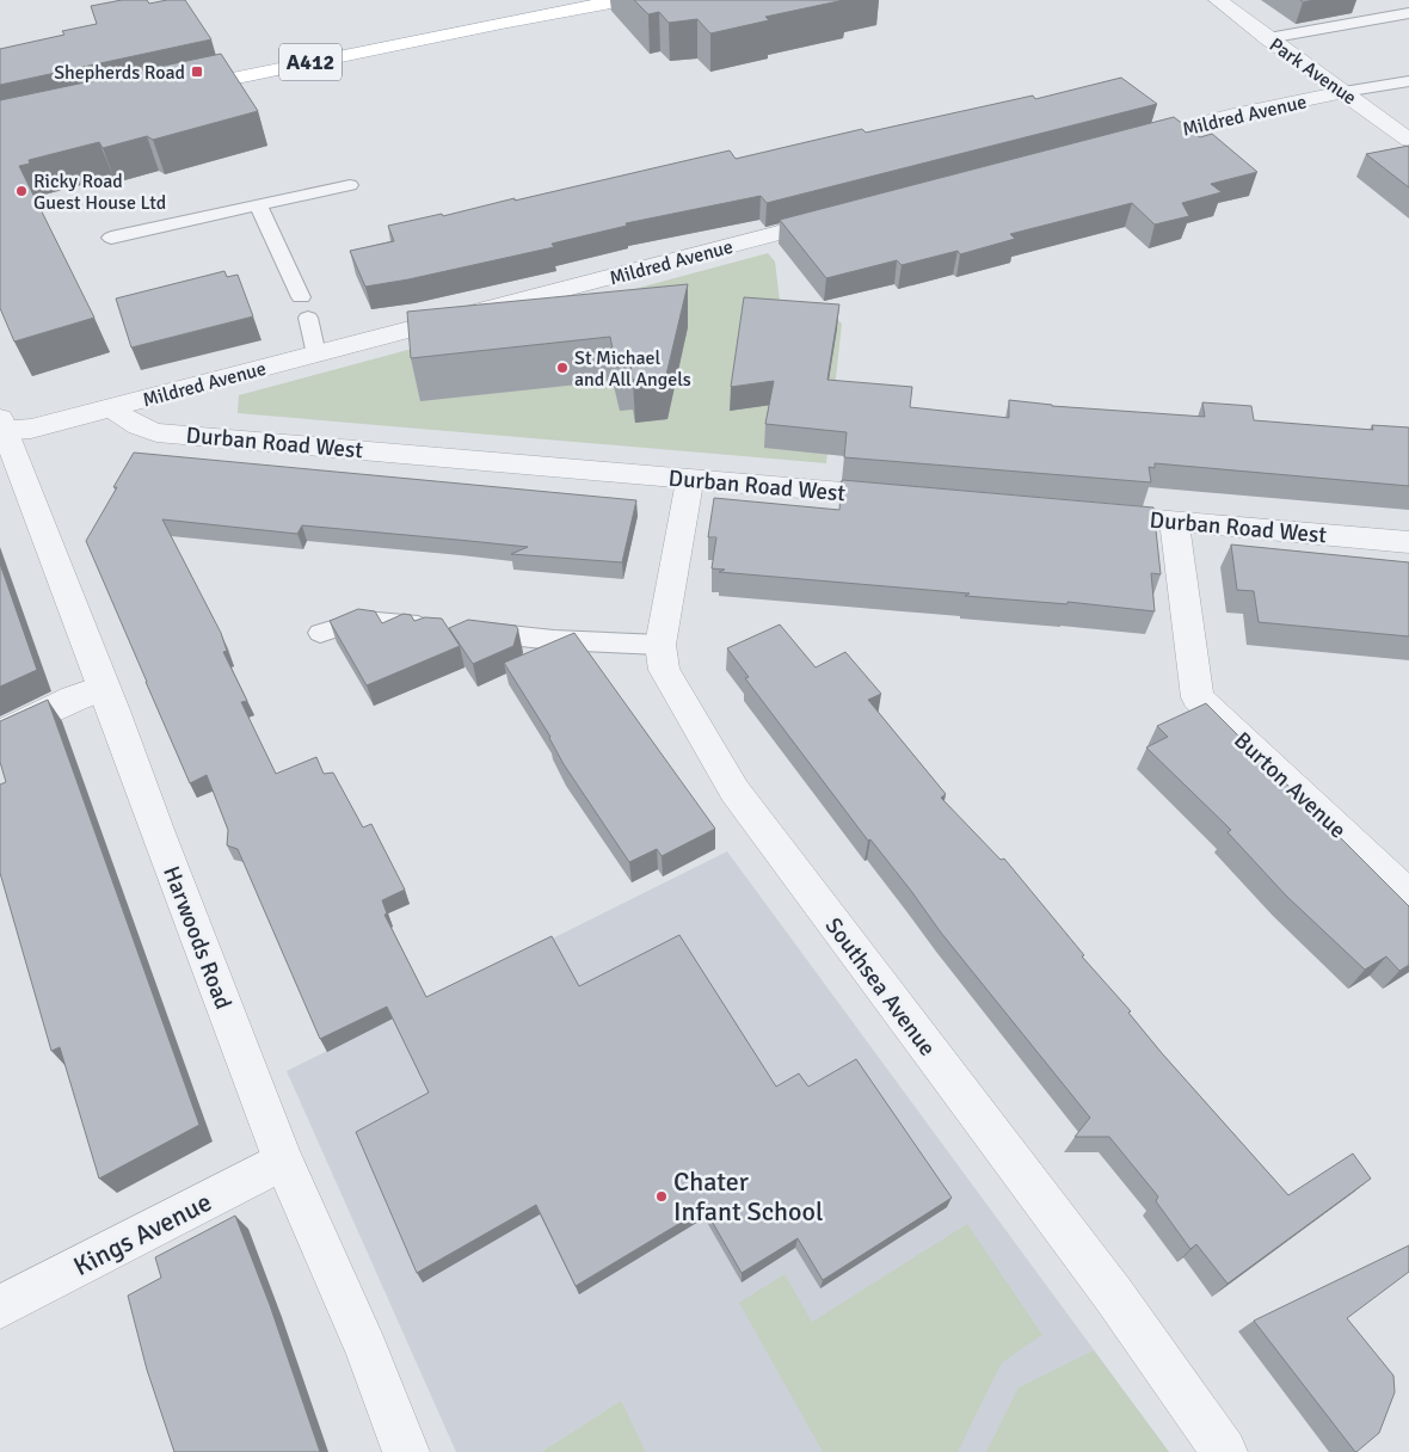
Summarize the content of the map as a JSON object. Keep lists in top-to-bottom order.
{
  "streets": {
    "main road": ["A412"],
    "street": [
      "Park Avenue",
      "Mildred Avenue",
      "Durban Road West",
      "Burton Avenue",
      "Harwoods Road",
      "Southsea Avenue",
      "Kings Avenue"
    ]
  },
  "crossings": [
    ["Park Avenue", "Mildred Avenue"],
    ["Mildred Avenue", "Durban Road West"],
    ["Mildred Avenue", "Harwoods Road"],
    ["Durban Road West", "Burton Avenue"],
    ["Durban Road West", "Southsea Avenue"],
    ["Harwoods Road", "Kings Avenue"]
  ],
  "places": {
    "transit": ["Shepherds Road"],
    "other": ["Ricky Road Guest House Ltd", "St Michael and All Angels", "Chater Infant School"]
  }
}
